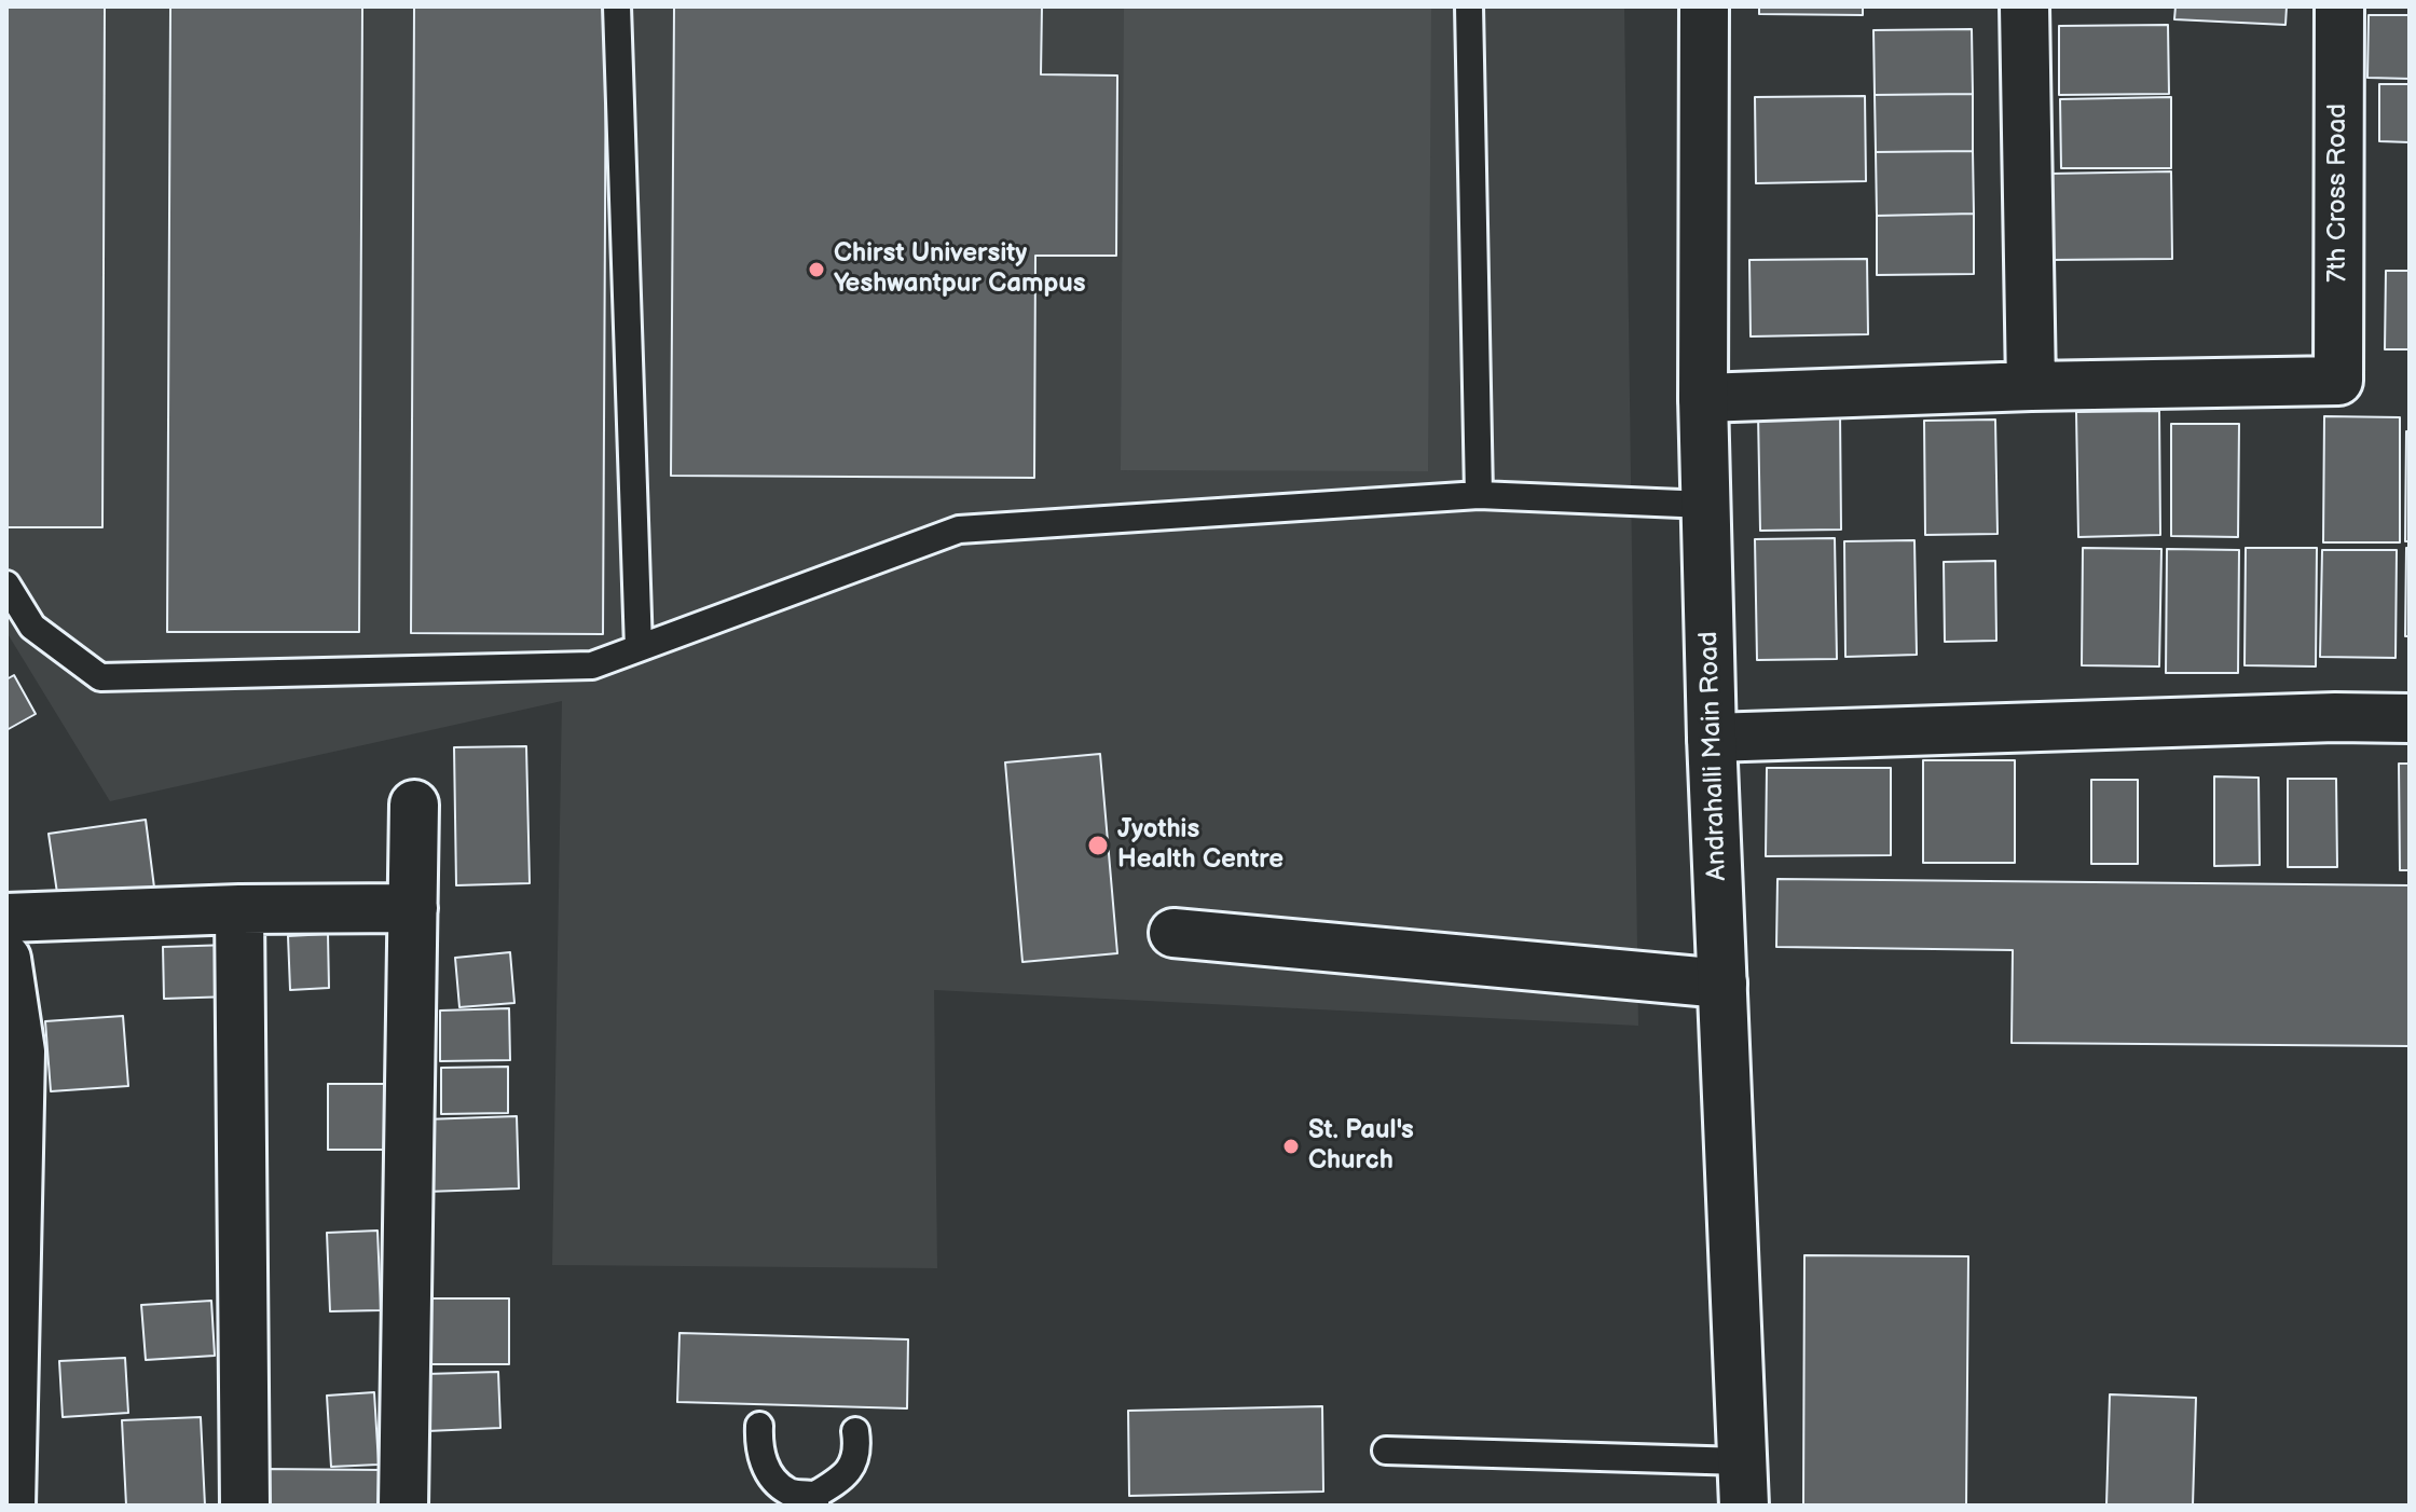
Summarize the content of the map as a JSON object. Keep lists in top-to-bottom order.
{
  "streets": {
    "street": ["7th Cross Road", "Andrahalli Main Road"]
  },
  "places": ["Chirst University Yeshwantpur Campus", "Jyothis Health Centre", "St. Paul's Church"]
}
